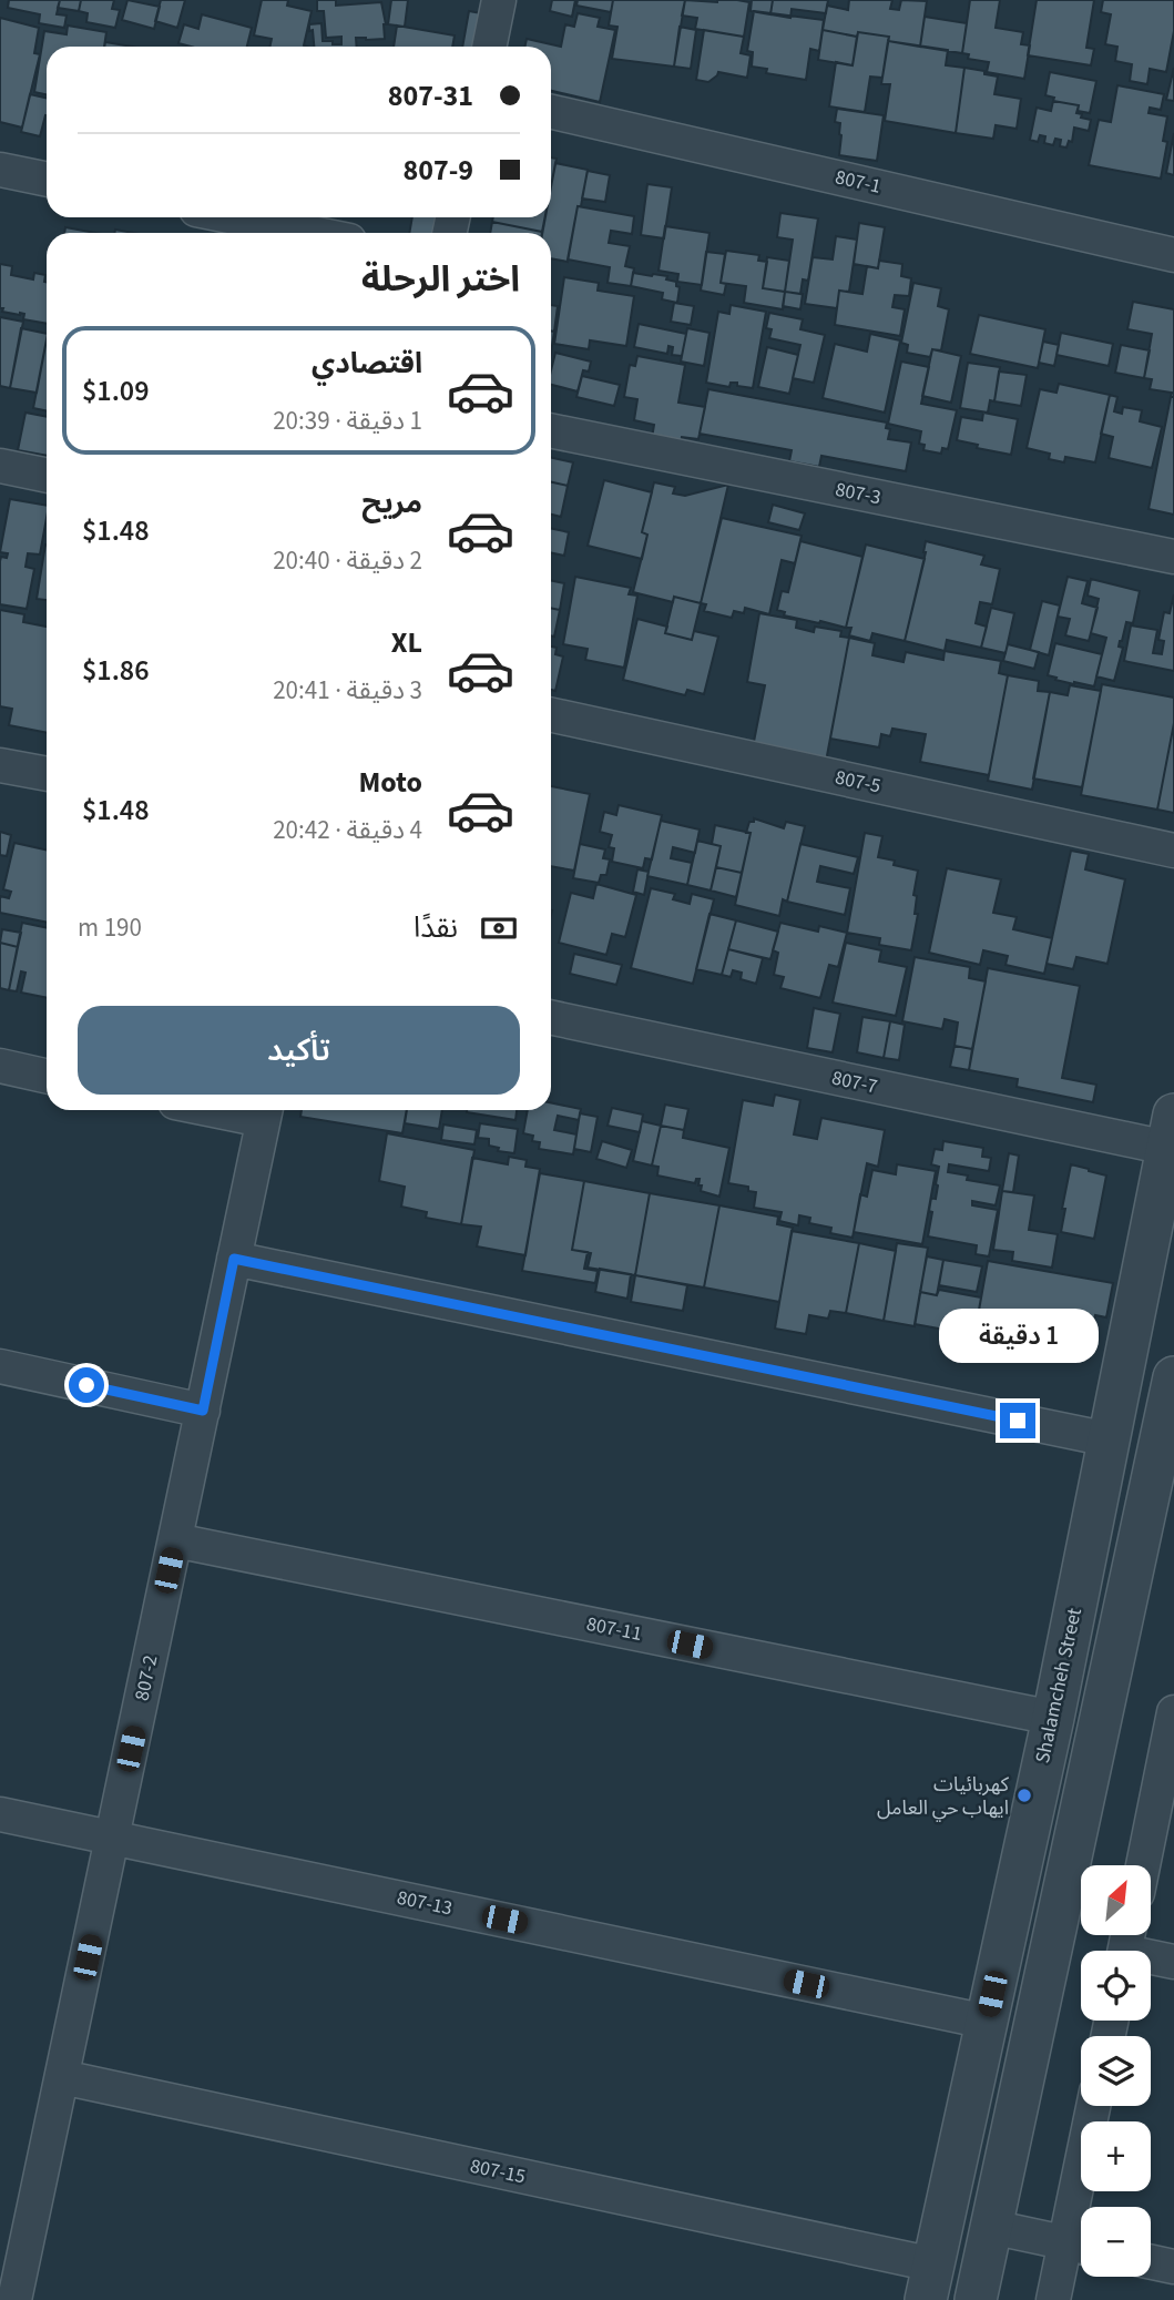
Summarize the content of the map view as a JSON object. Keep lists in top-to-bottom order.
{
  "streets": {
    "street": [
      "807-1",
      "807-3",
      "807-5",
      "807-7",
      "807-11",
      "807-2",
      "Shalamcheh Street",
      "807-13",
      "807-15"
    ]
  },
  "crossings": [
    ["807-7", "Shalamcheh Street"],
    ["807-11", "807-2"],
    ["807-11", "Shalamcheh Street"],
    ["807-2", "807-13"],
    ["807-2", "807-15"],
    ["Shalamcheh Street", "807-13"],
    ["Shalamcheh Street", "807-15"]
  ],
  "places": ["كهربائيات ايهاب حي العامل"],
  "north": "top right",
  "page": {
    "banner": ["807-31", "807-9"],
    "heading": "اختر الرحلة",
    "list": [
      {
        "name": "اقتصادي",
        "note": "1 دقيقة · 20:39",
        "value": "$1.09"
      },
      {
        "name": "مريح",
        "note": "2 دقيقة · 20:40",
        "value": "$1.48"
      },
      {
        "name": "XL",
        "note": "3 دقيقة · 20:41",
        "value": "$1.86"
      },
      {
        "name": "Moto",
        "note": "4 دقيقة · 20:42",
        "value": "$1.48"
      }
    ],
    "pay": ["نقدًا", "190 m"],
    "buttons": "تأكيد",
    "bubble": "1 دقيقة",
    "map_buttons": ["+", "−"]
  }
}
